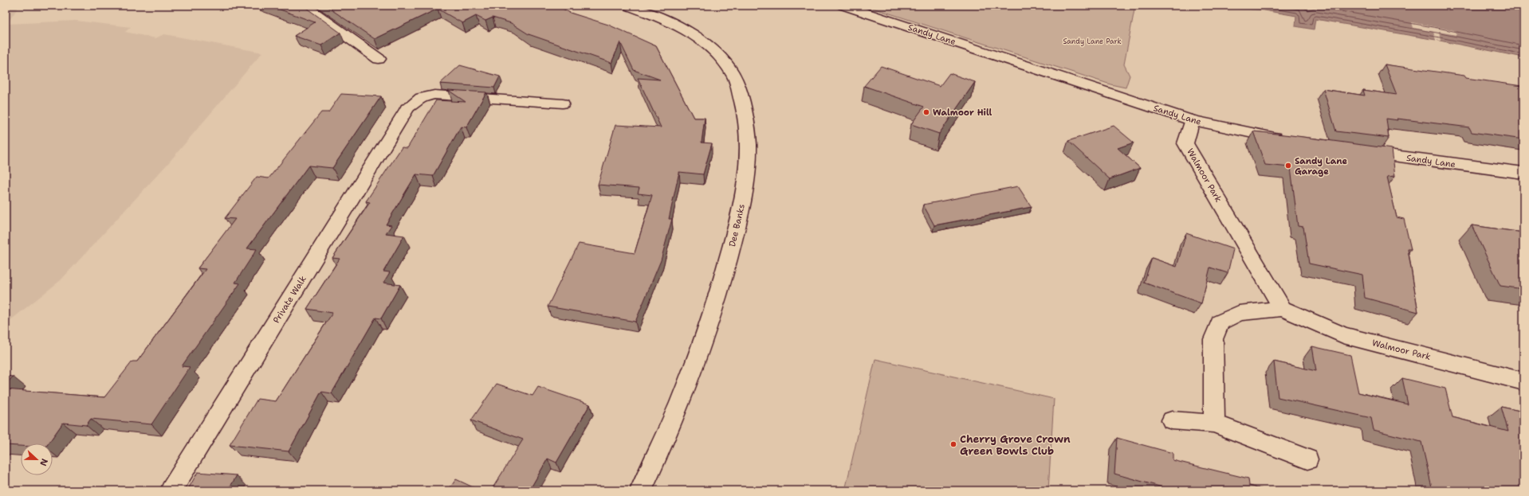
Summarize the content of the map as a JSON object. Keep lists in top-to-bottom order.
{
  "streets": {
    "street": [
      "Sandy Lane",
      "Walmoor Park",
      "Dee Banks",
      "Private Walk"
    ]
  },
  "crossings": [
    ["Sandy Lane", "Walmoor Park"]
  ],
  "parks": ["Sandy Lane Park"],
  "places": ["Walmoor Hill", "Sandy Lane Garage", "Cherry Grove Crown Green Bowls Club"],
  "north": "right"
}
